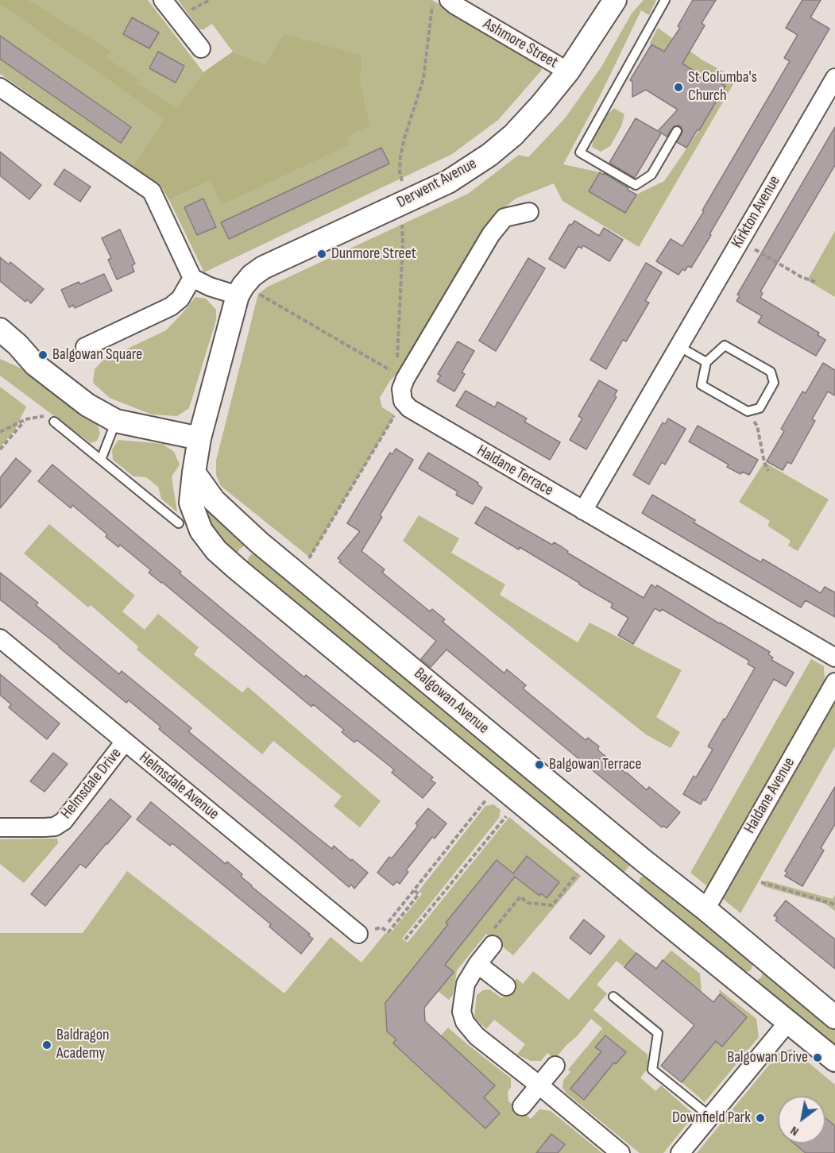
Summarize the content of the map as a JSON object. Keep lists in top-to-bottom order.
{
  "streets": {
    "street": [
      "Ashmore Street",
      "Derwent Avenue",
      "Kirkton Avenue",
      "Haldane Terrace",
      "Balgowan Avenue",
      "Helmsdale Drive",
      "Helmsdale Avenue",
      "Haldane Avenue"
    ]
  },
  "crossings": [
    ["Ashmore Street", "Derwent Avenue"],
    ["Kirkton Avenue", "Haldane Terrace"],
    ["Balgowan Avenue", "Haldane Avenue"],
    ["Helmsdale Drive", "Helmsdale Avenue"]
  ],
  "places": [
    "St Columba's Church",
    "Dunmore Street",
    "Balgowan Square",
    "Balgowan Terrace",
    "Baldragon Academy",
    "Balgowan Drive",
    "Downfield Park"
  ],
  "north": "bottom left"
}
